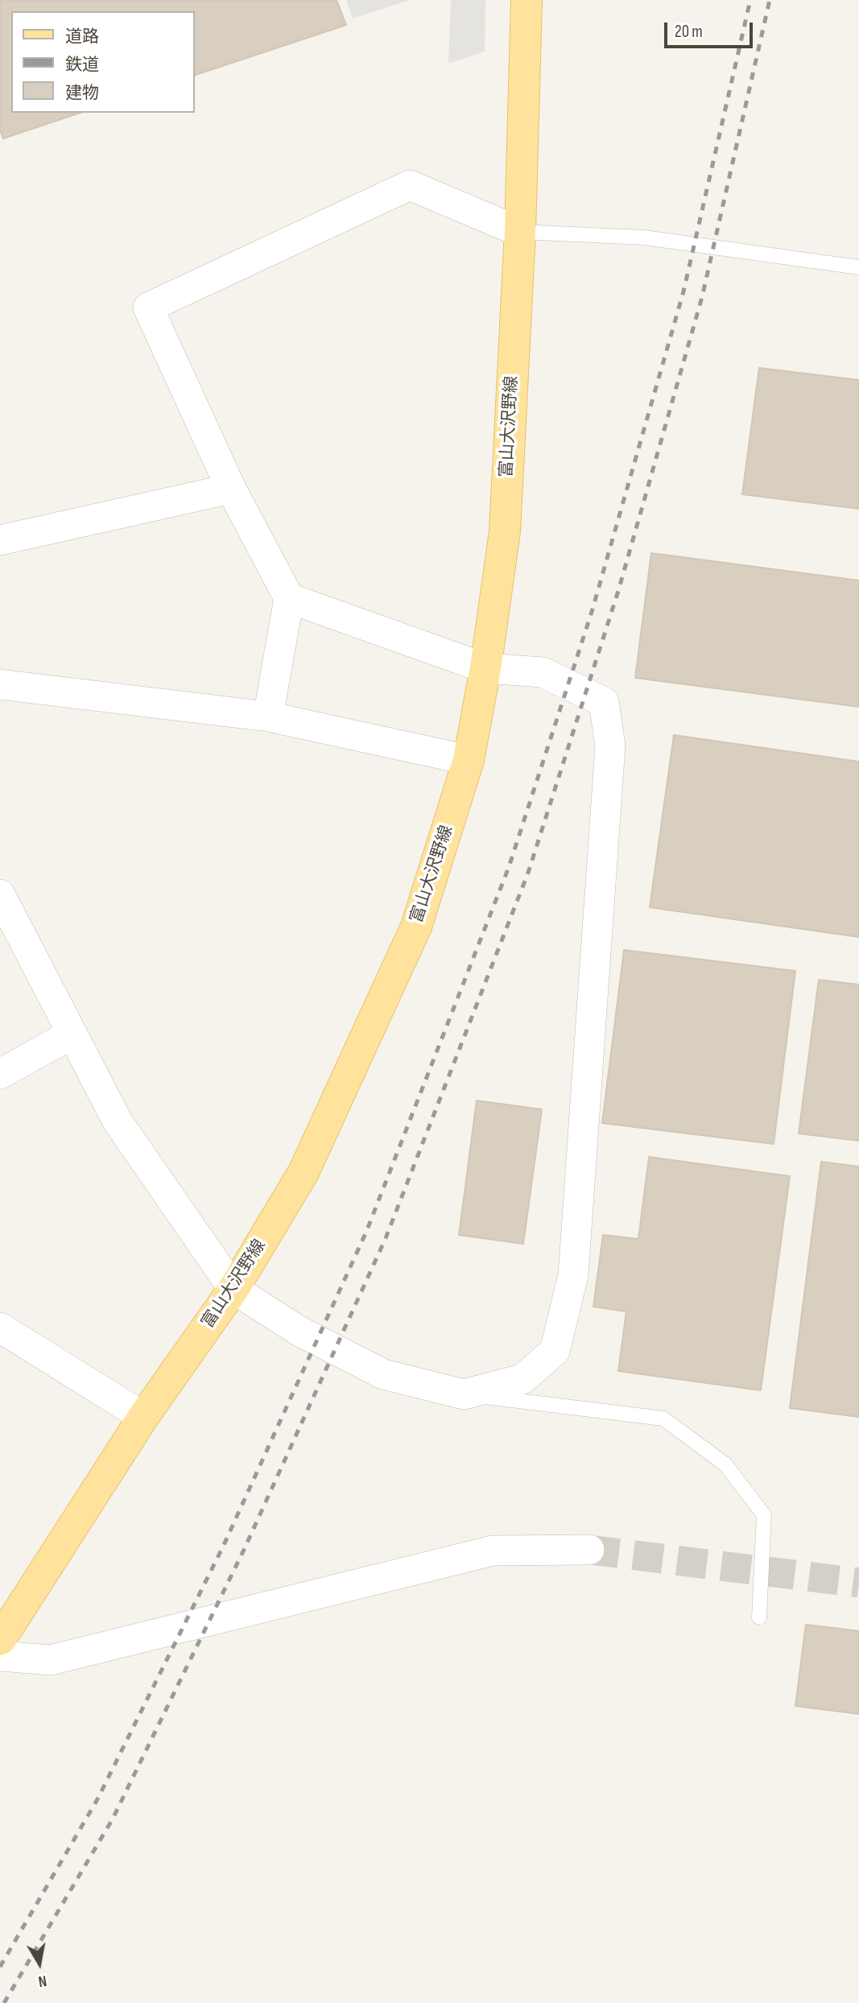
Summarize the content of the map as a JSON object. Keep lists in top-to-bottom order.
{
  "streets": {
    "main road": ["富山大沢野線"]
  },
  "legend": ["道路", "鉄道", "建物"],
  "scale_bar": "20 m",
  "north": "bottom"
}
